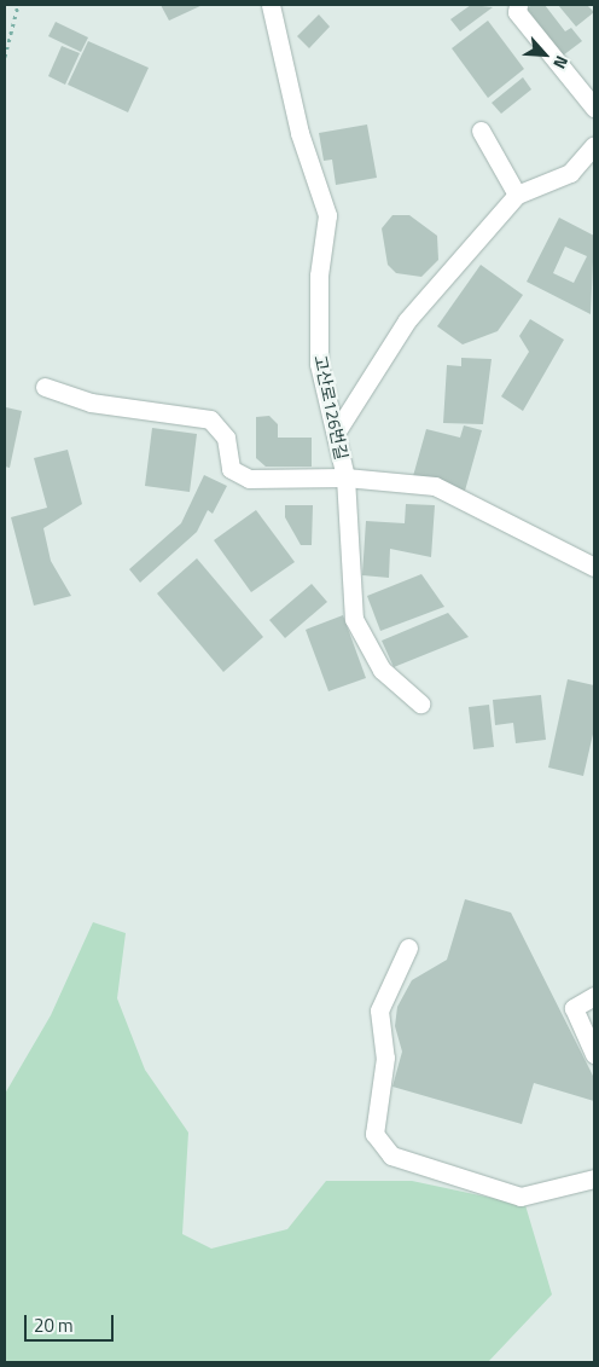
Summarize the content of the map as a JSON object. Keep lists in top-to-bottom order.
{
  "streets": {
    "street": ["고산로126번길"]
  },
  "scale_bar": "20 m",
  "north": "bottom right"
}
